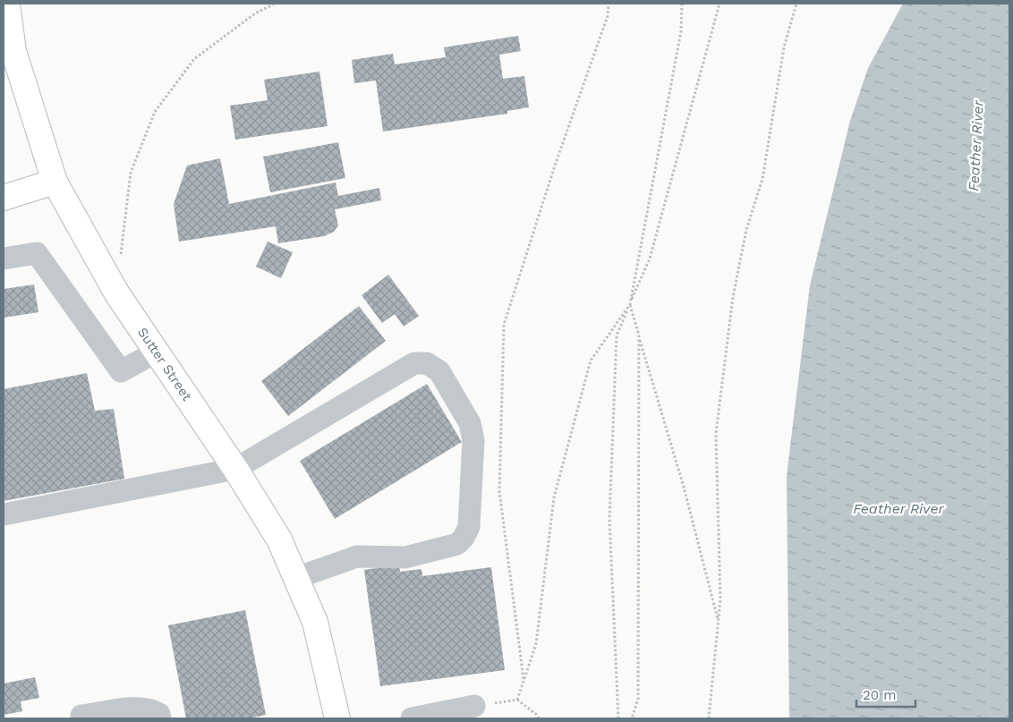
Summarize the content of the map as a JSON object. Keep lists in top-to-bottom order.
{
  "streets": {
    "main road": ["Sutter Street"]
  },
  "water": ["Feather River"],
  "scale_bar": "20 m"
}
